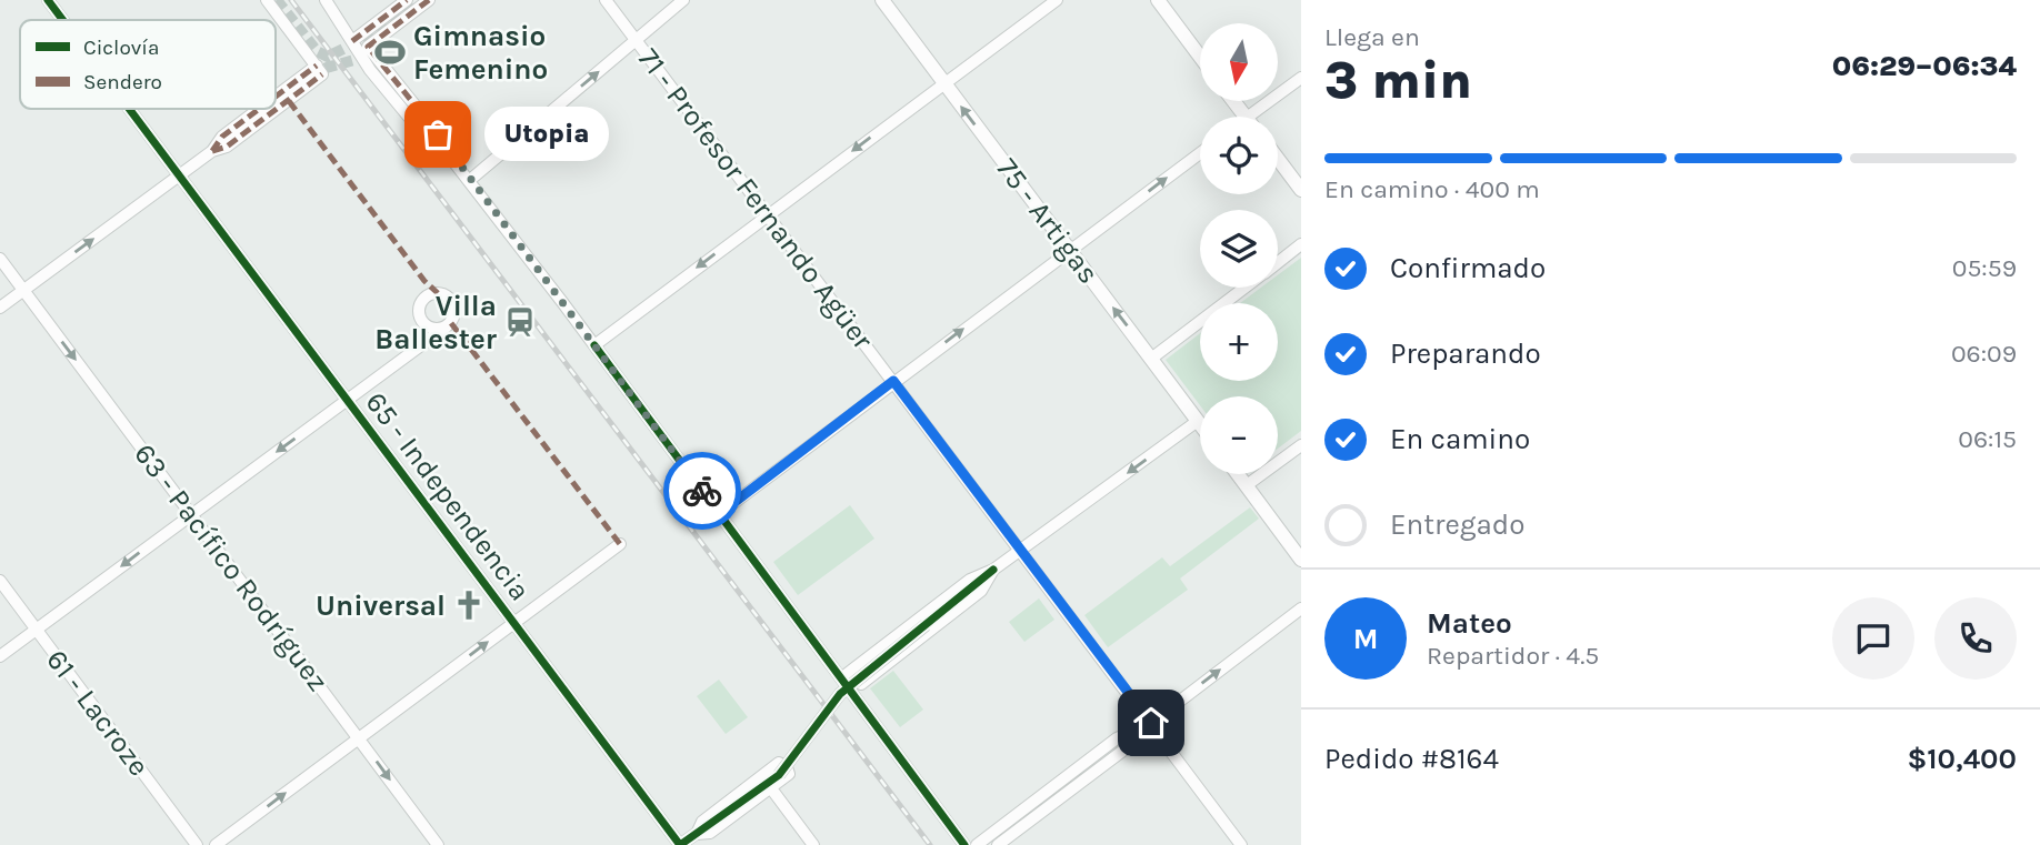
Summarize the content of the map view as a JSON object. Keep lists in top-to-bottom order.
{
  "streets": {
    "street": [
      "71 - Profesor Fernando Agüer",
      "75 - Artigas",
      "65 - Independencia",
      "63 - Pacífico Rodríguez",
      "61 - Lacroze"
    ]
  },
  "one_way": ["75 - Artigas", "63 - Pacífico Rodríguez"],
  "places": {
    "sports": ["Gimnasio Femenino"],
    "other": ["Utopia"],
    "station": ["Villa Ballester"],
    "church": ["Universal"]
  },
  "legend": ["Ciclovía", "Sendero"],
  "north": "bottom",
  "page": {
    "heading": ["3 min", "Llega en", "06:29–06:34"],
    "panel": [
      "Mateo",
      "Repartidor · 4.5",
      "Pedido #8164",
      "$10,400"
    ],
    "map_buttons": ["+", "−"],
    "bubble": "Utopia",
    "bar": "En camino · 400 m",
    "list": [
      ["Confirmado", "05:59"],
      ["Preparando", "06:09"],
      ["En camino", "06:15"],
      "Entregado"
    ],
    "round": "M"
  }
}
